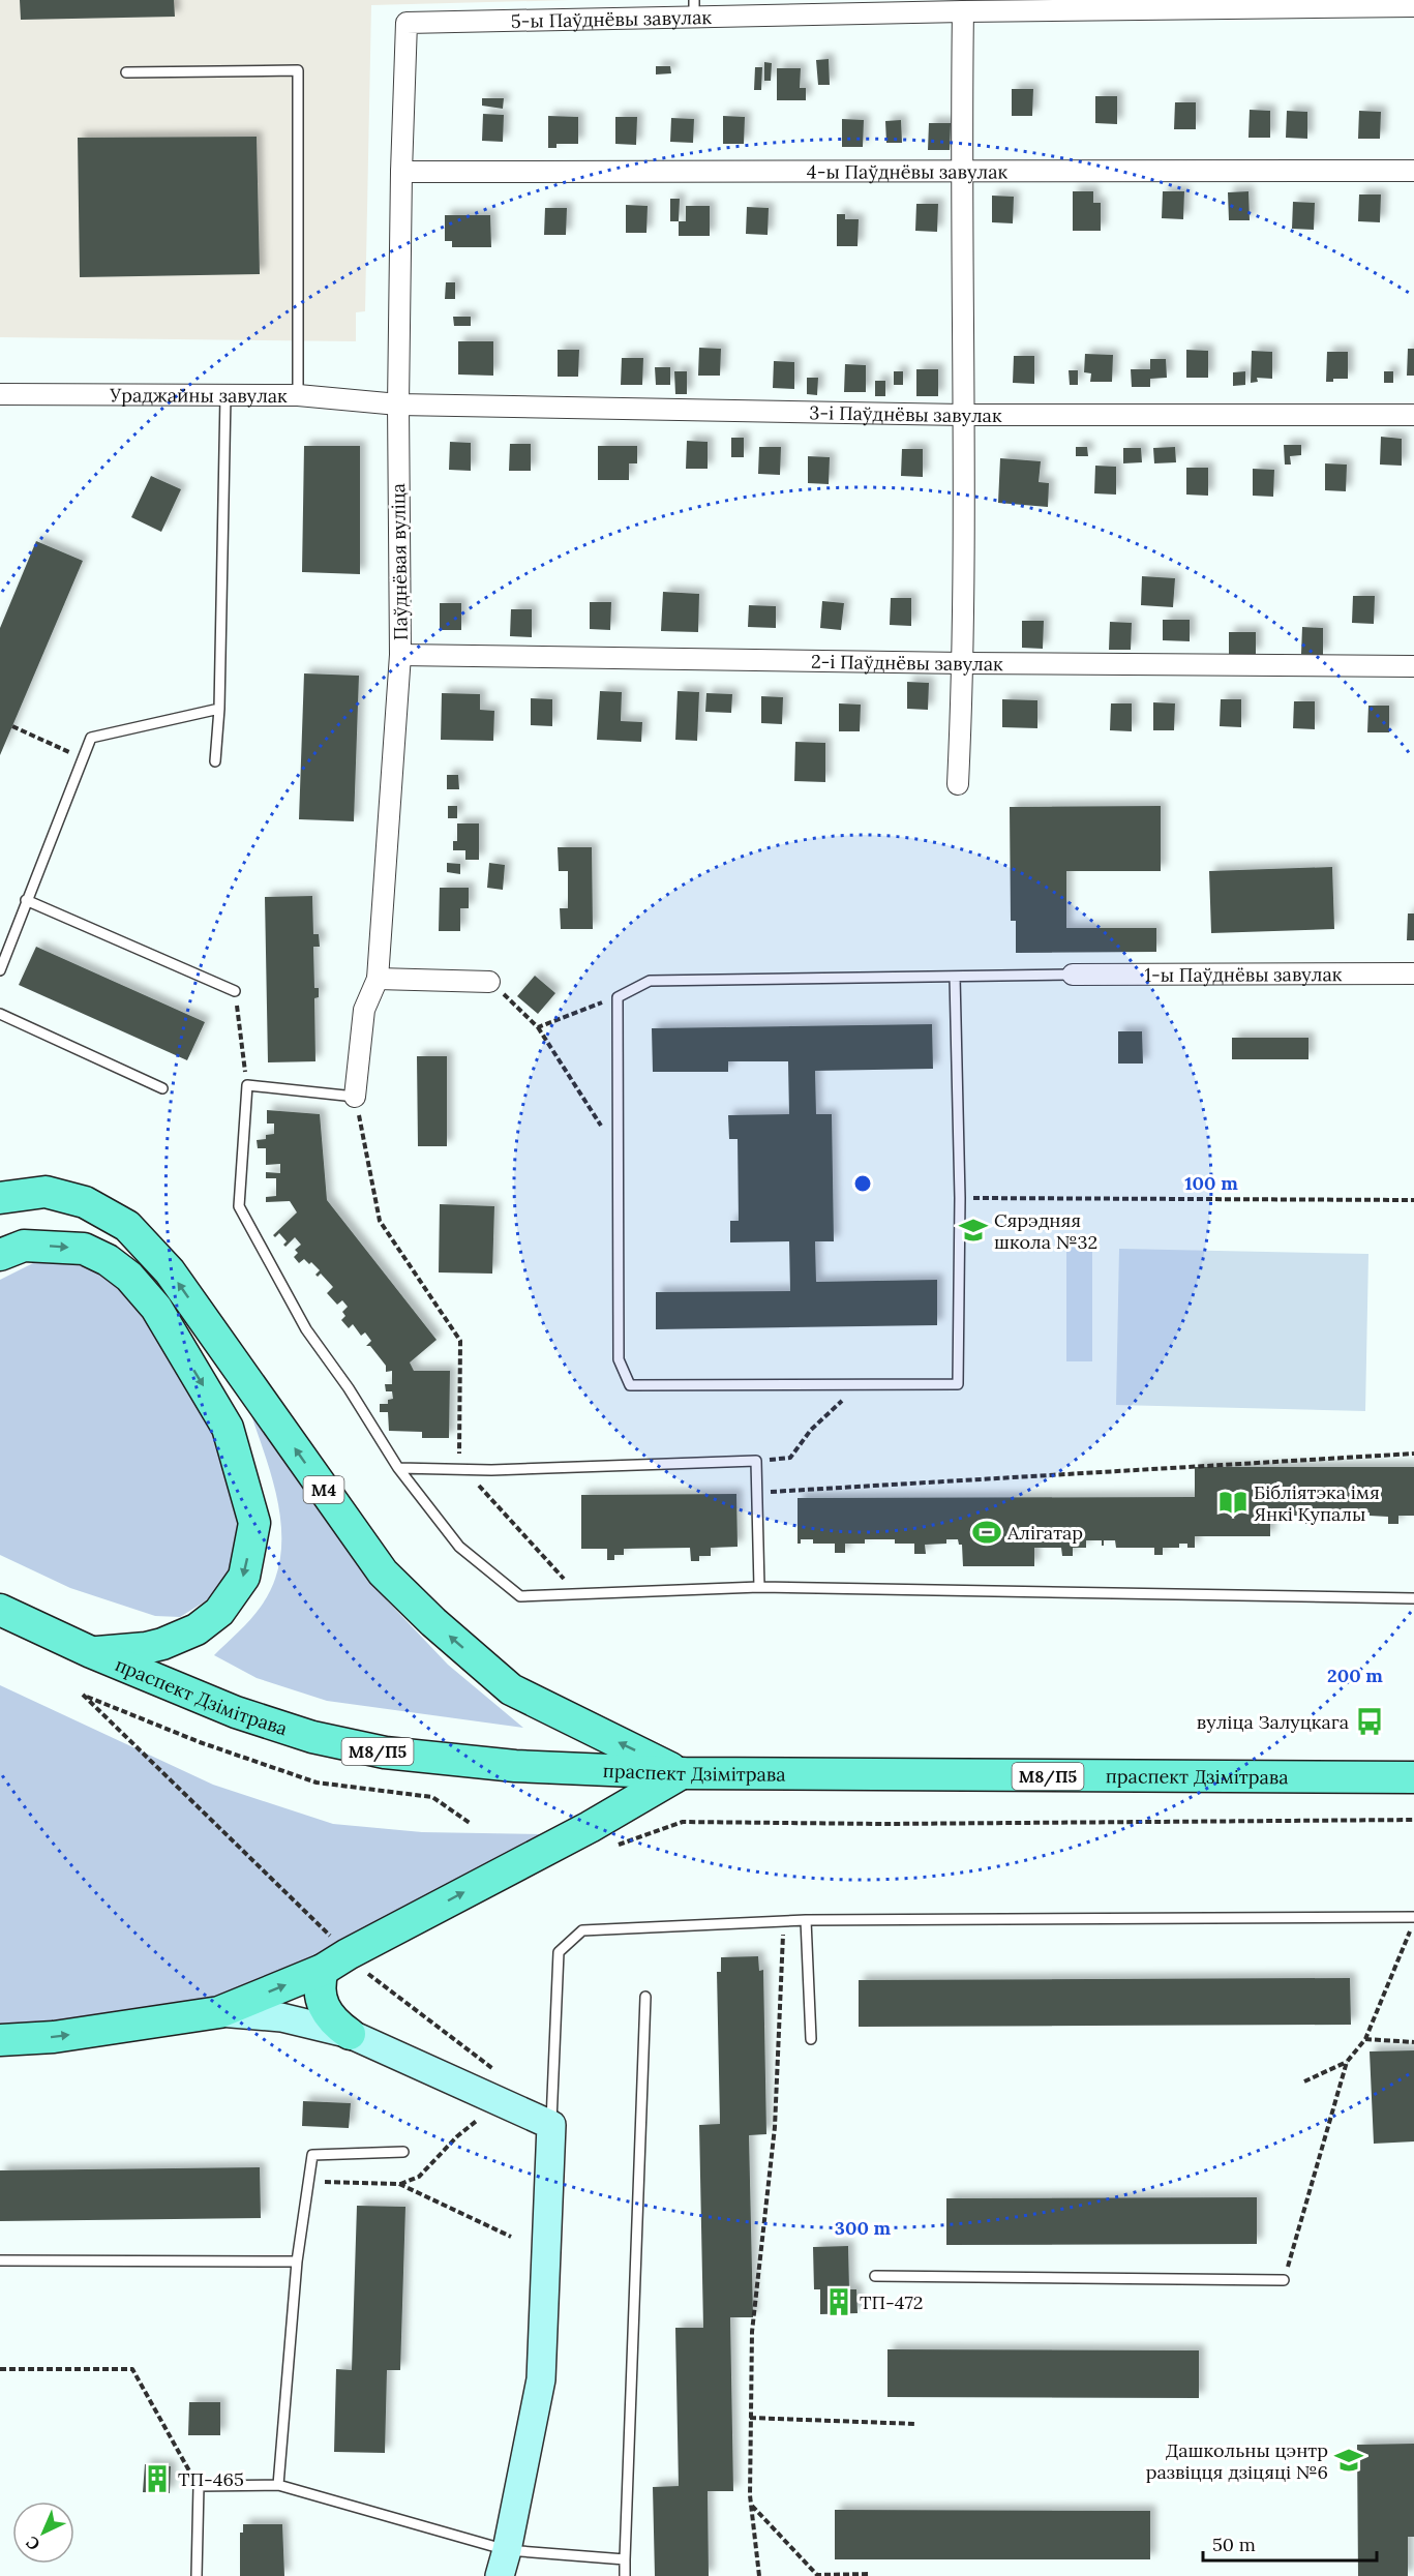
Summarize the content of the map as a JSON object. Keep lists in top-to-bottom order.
{
  "streets": {
    "main road": ["М4", "праспект Дзімітрава", "М8/П5"],
    "street": [
      "5-ы Паўднёвы завулак",
      "4-ы Паўднёвы завулак",
      "Ураджайны завулак",
      "3-і Паўднёвы завулак",
      "Паўднёвая вуліца",
      "2-і Паўднёвы завулак",
      "1-ы Паўднёвы завулак"
    ]
  },
  "crossings": [
    ["5-ы Паўднёвы завулак", "Паўднёвая вуліца"],
    ["4-ы Паўднёвы завулак", "Паўднёвая вуліца"],
    ["Ураджайны завулак", "3-і Паўднёвы завулак"],
    ["Ураджайны завулак", "Паўднёвая вуліца"],
    ["3-і Паўднёвы завулак", "Паўднёвая вуліца"],
    ["Паўднёвая вуліца", "2-і Паўднёвы завулак"],
    ["М4", "праспект Дзімітрава"]
  ],
  "places": {
    "school or university": ["Сярэдняя школа №32", "Дашкольны цэнтр развіцця дзіцяці №6"],
    "library": ["Бібліятэка імя Янкі Купалы"],
    "sports": ["Алігатар"],
    "bus stop": ["вуліца Залуцкага"],
    "building": ["ТП-472", "ТП-465"]
  },
  "scale_bar": "50 m",
  "north": "bottom left",
  "rings": ["100 m", "200 m", "300 m"]
}
